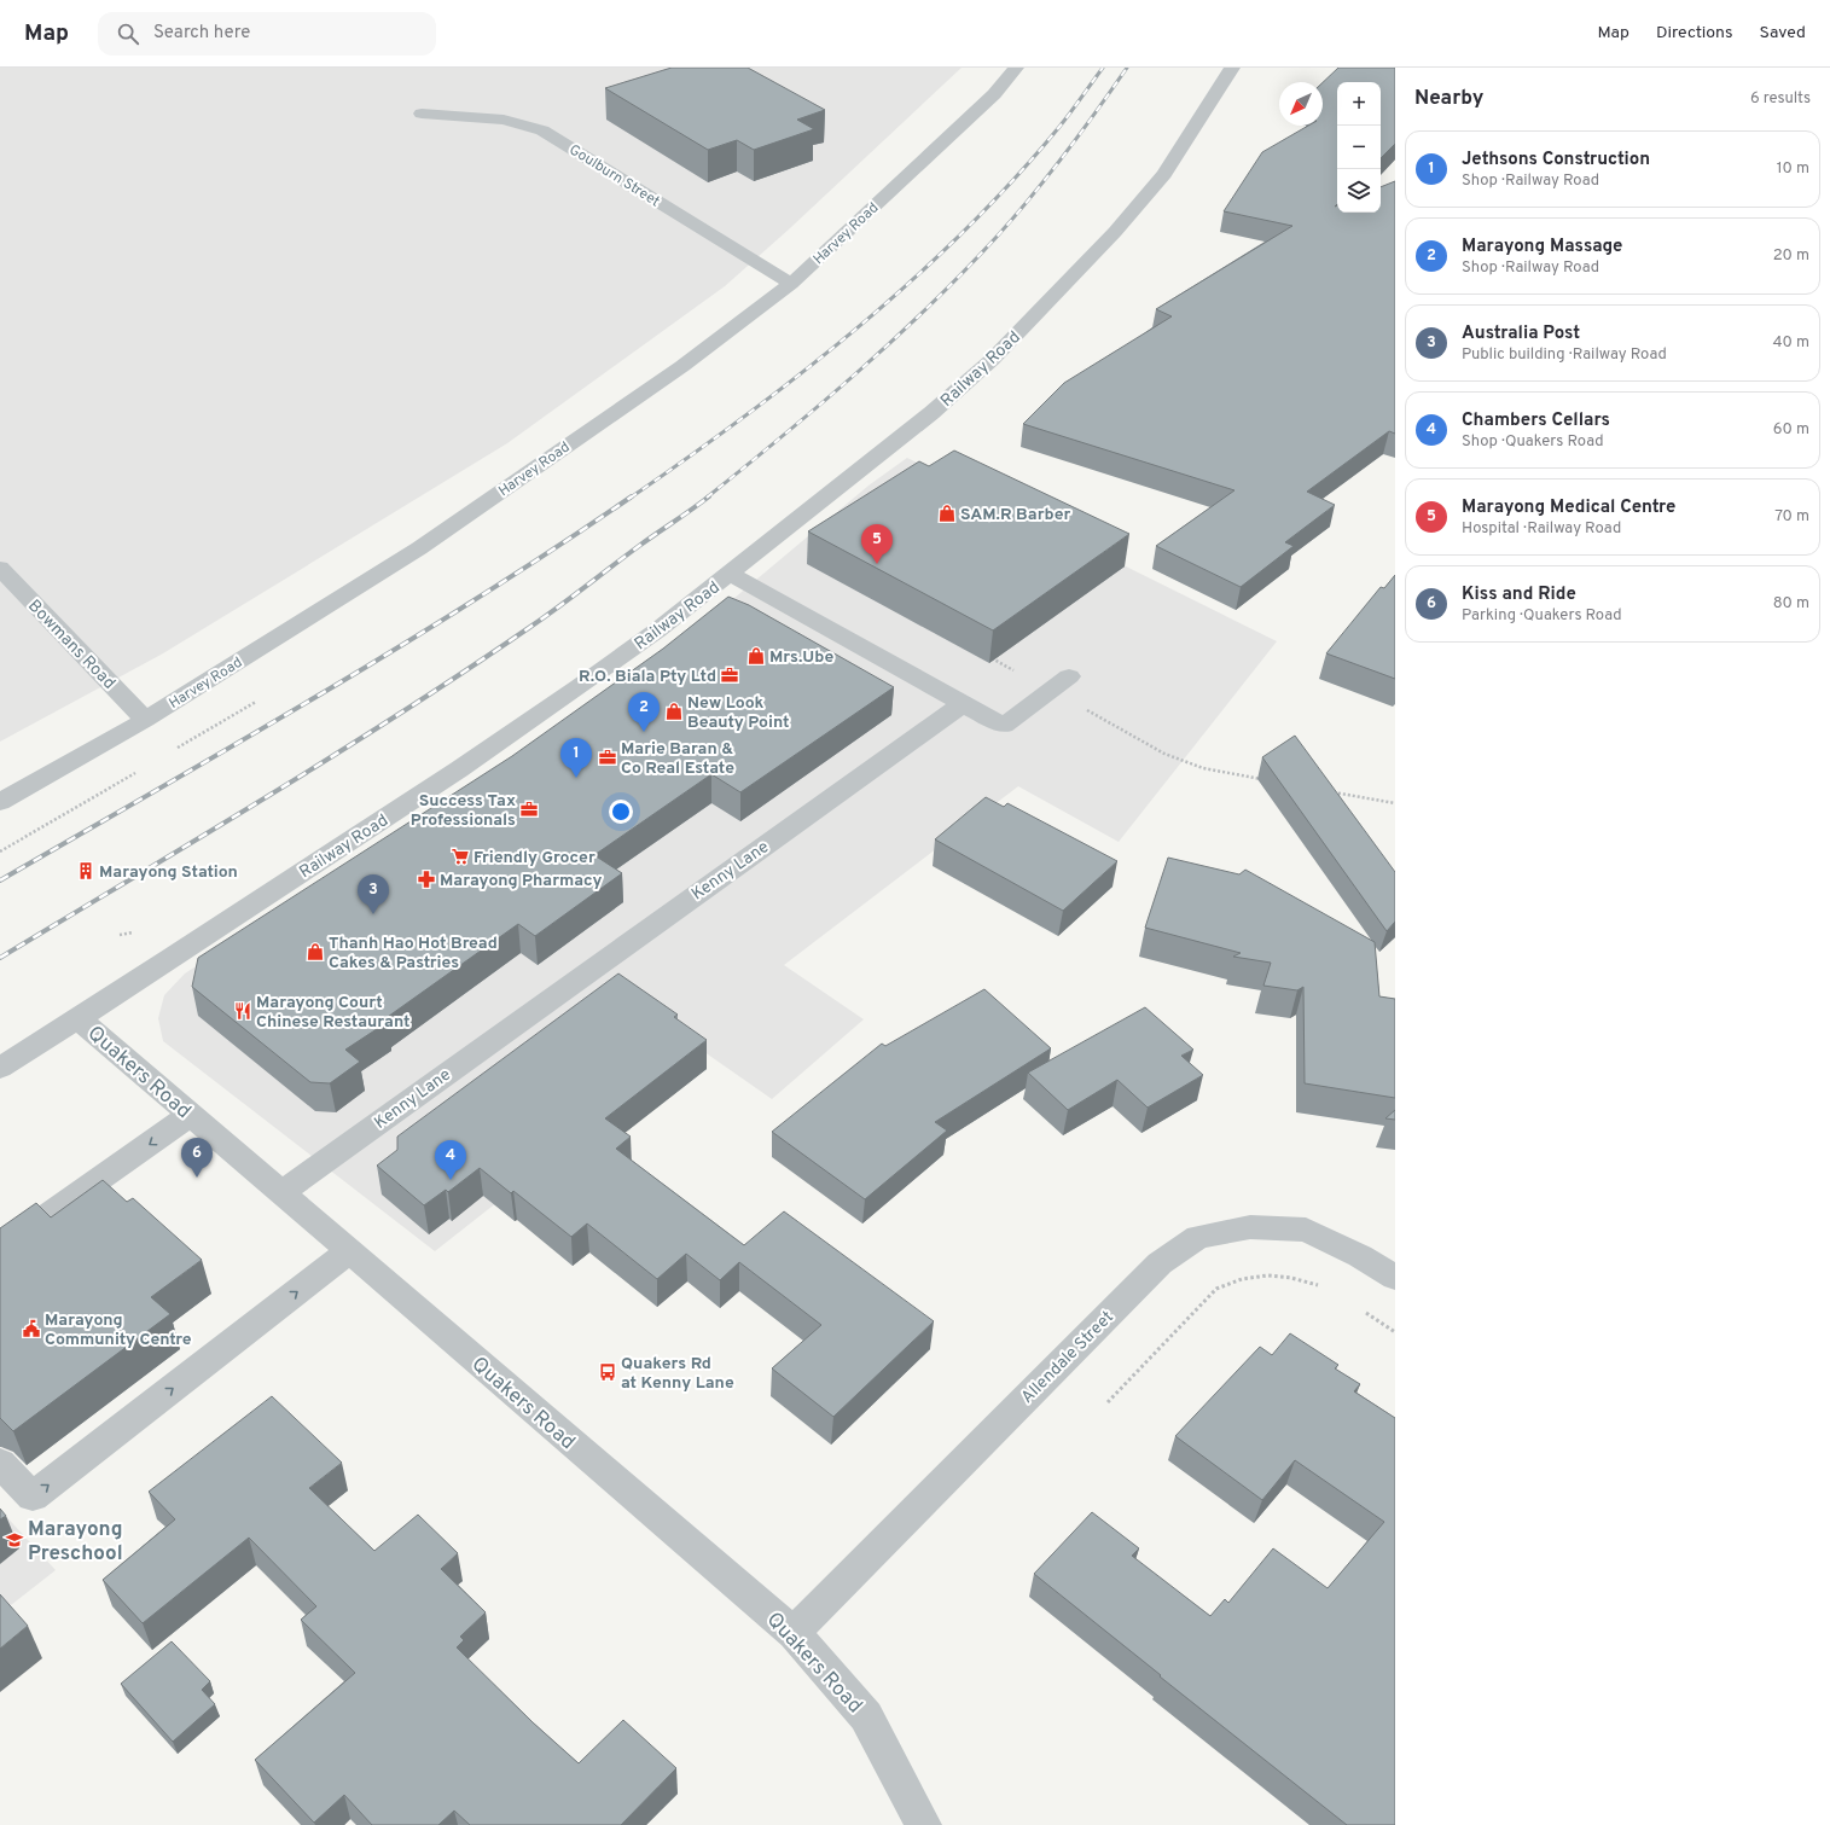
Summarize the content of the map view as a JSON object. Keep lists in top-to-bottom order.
{
  "streets": {
    "street": [
      "Goulburn Street",
      "Harvey Road",
      "Railway Road",
      "Bowmans Road",
      "Kenny Lane",
      "Quakers Road",
      "Allendale Street"
    ]
  },
  "crossings": [
    ["Goulburn Street", "Harvey Road"],
    ["Harvey Road", "Bowmans Road"],
    ["Railway Road", "Quakers Road"],
    ["Kenny Lane", "Quakers Road"],
    ["Quakers Road", "Allendale Street"]
  ],
  "places": {
    "shop": [
      "SAM.R Barber",
      "Mrs.Ube",
      "New Look Beauty Point",
      "Thanh Hao Hot Bread Cakes & Pastries"
    ],
    "office": ["R.O. Biala Pty Ltd", "Marie Baran & Co Real Estate", "Success Tax Professionals"],
    "supermarket": ["Friendly Grocer"],
    "building": ["Marayong Station"],
    "pharmacy": ["Marayong Pharmacy"],
    "restaurant": ["Marayong Court Chinese Restaurant"],
    "public building": ["Marayong Community Centre"],
    "bus stop": ["Quakers Rd at Kenny Lane"],
    "school or university": ["Marayong Preschool"]
  },
  "north": "bottom left",
  "page": {
    "header": "Map",
    "search": "Search here",
    "nav": ["Map", "Directions", "Saved"],
    "heading": ["Nearby", "6 results"],
    "map_buttons": ["+", "−"],
    "list": [
      {
        "mark": "1",
        "name": "Jethsons Construction",
        "note": "Shop · Railway Road",
        "value": "10 m"
      },
      {
        "mark": "2",
        "name": "Marayong Massage",
        "note": "Shop · Railway Road",
        "value": "20 m"
      },
      {
        "mark": "3",
        "name": "Australia Post",
        "note": "Public building · Railway Road",
        "value": "40 m"
      },
      {
        "mark": "4",
        "name": "Chambers Cellars",
        "note": "Shop · Quakers Road",
        "value": "60 m"
      },
      {
        "mark": "5",
        "name": "Marayong Medical Centre",
        "note": "Hospital · Railway Road",
        "value": "70 m"
      },
      {
        "mark": "6",
        "name": "Kiss and Ride",
        "note": "Parking · Quakers Road",
        "value": "80 m"
      }
    ],
    "pins": [
      "5",
      "2",
      "1",
      "3",
      "6",
      "4"
    ]
  }
}
